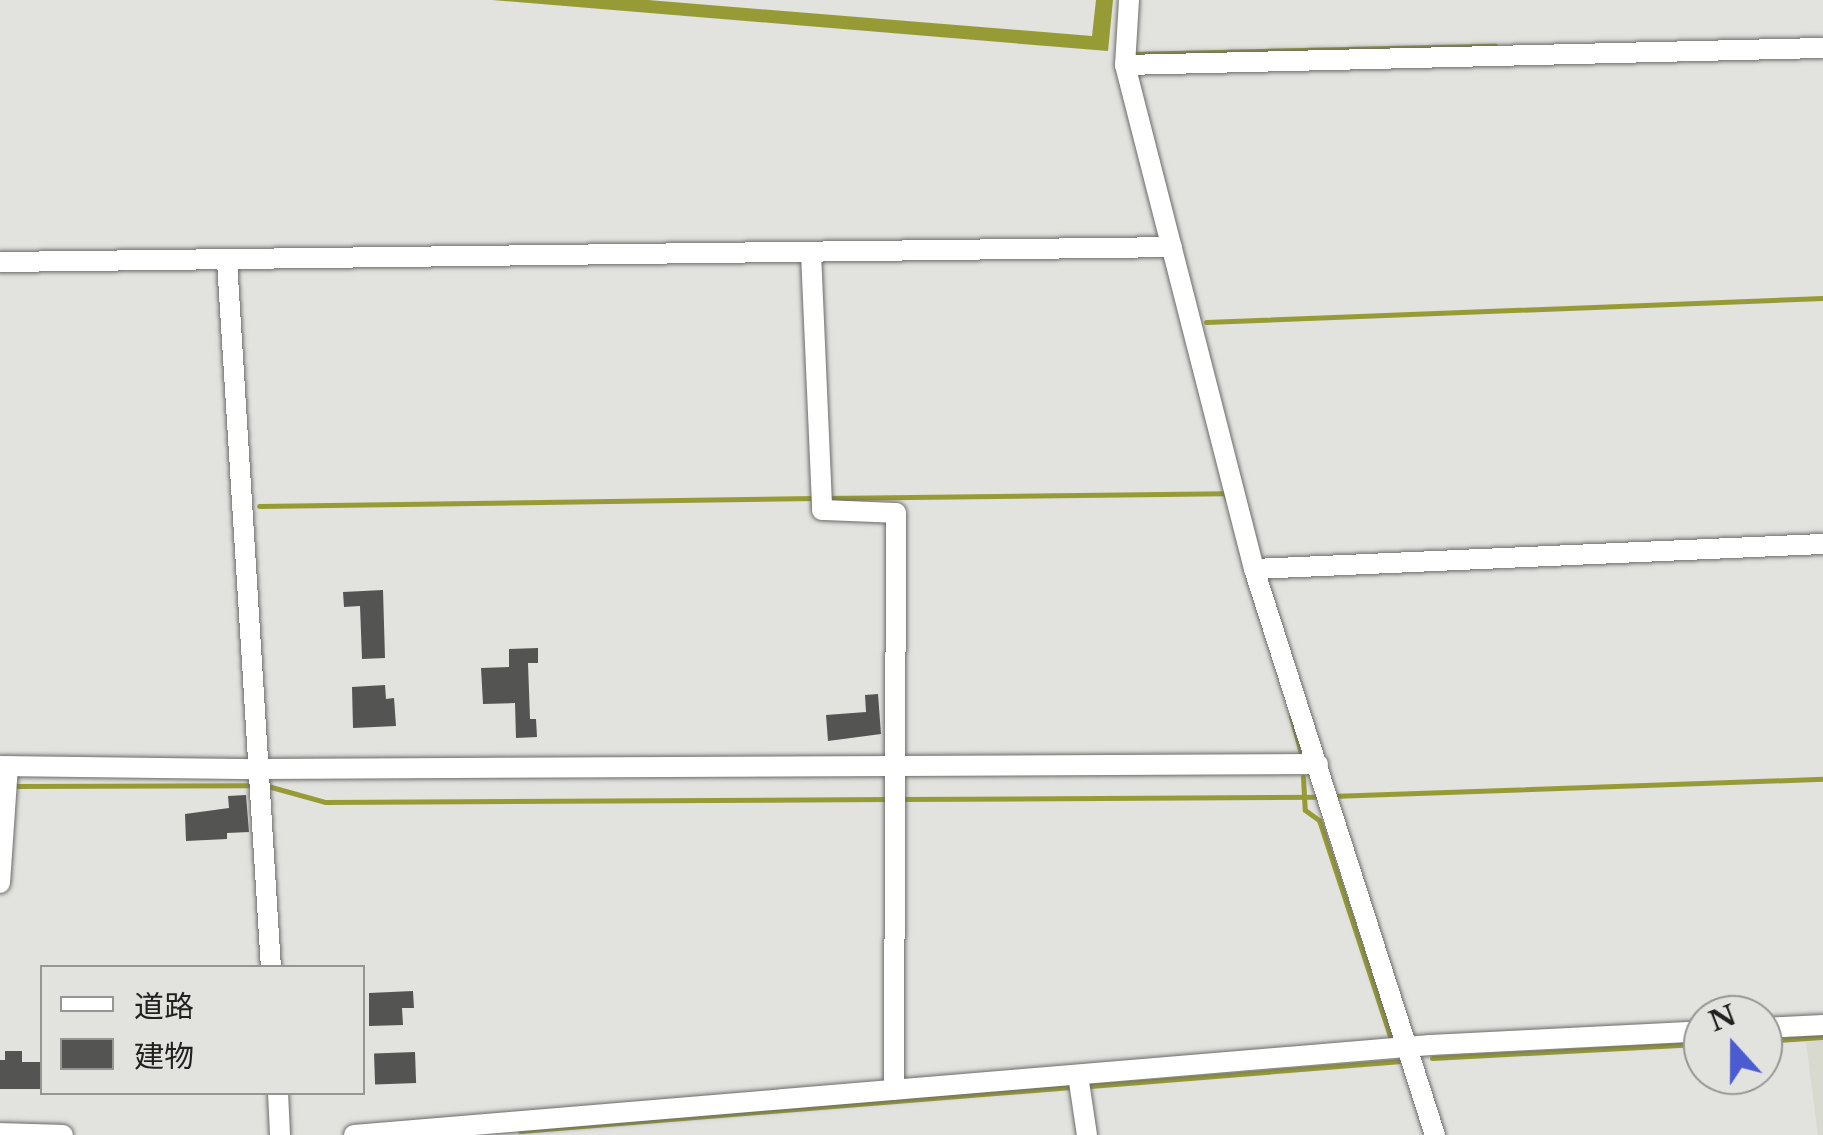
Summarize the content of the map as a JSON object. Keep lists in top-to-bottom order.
{
  "legend": ["道路", "建物"],
  "north": "top"
}
